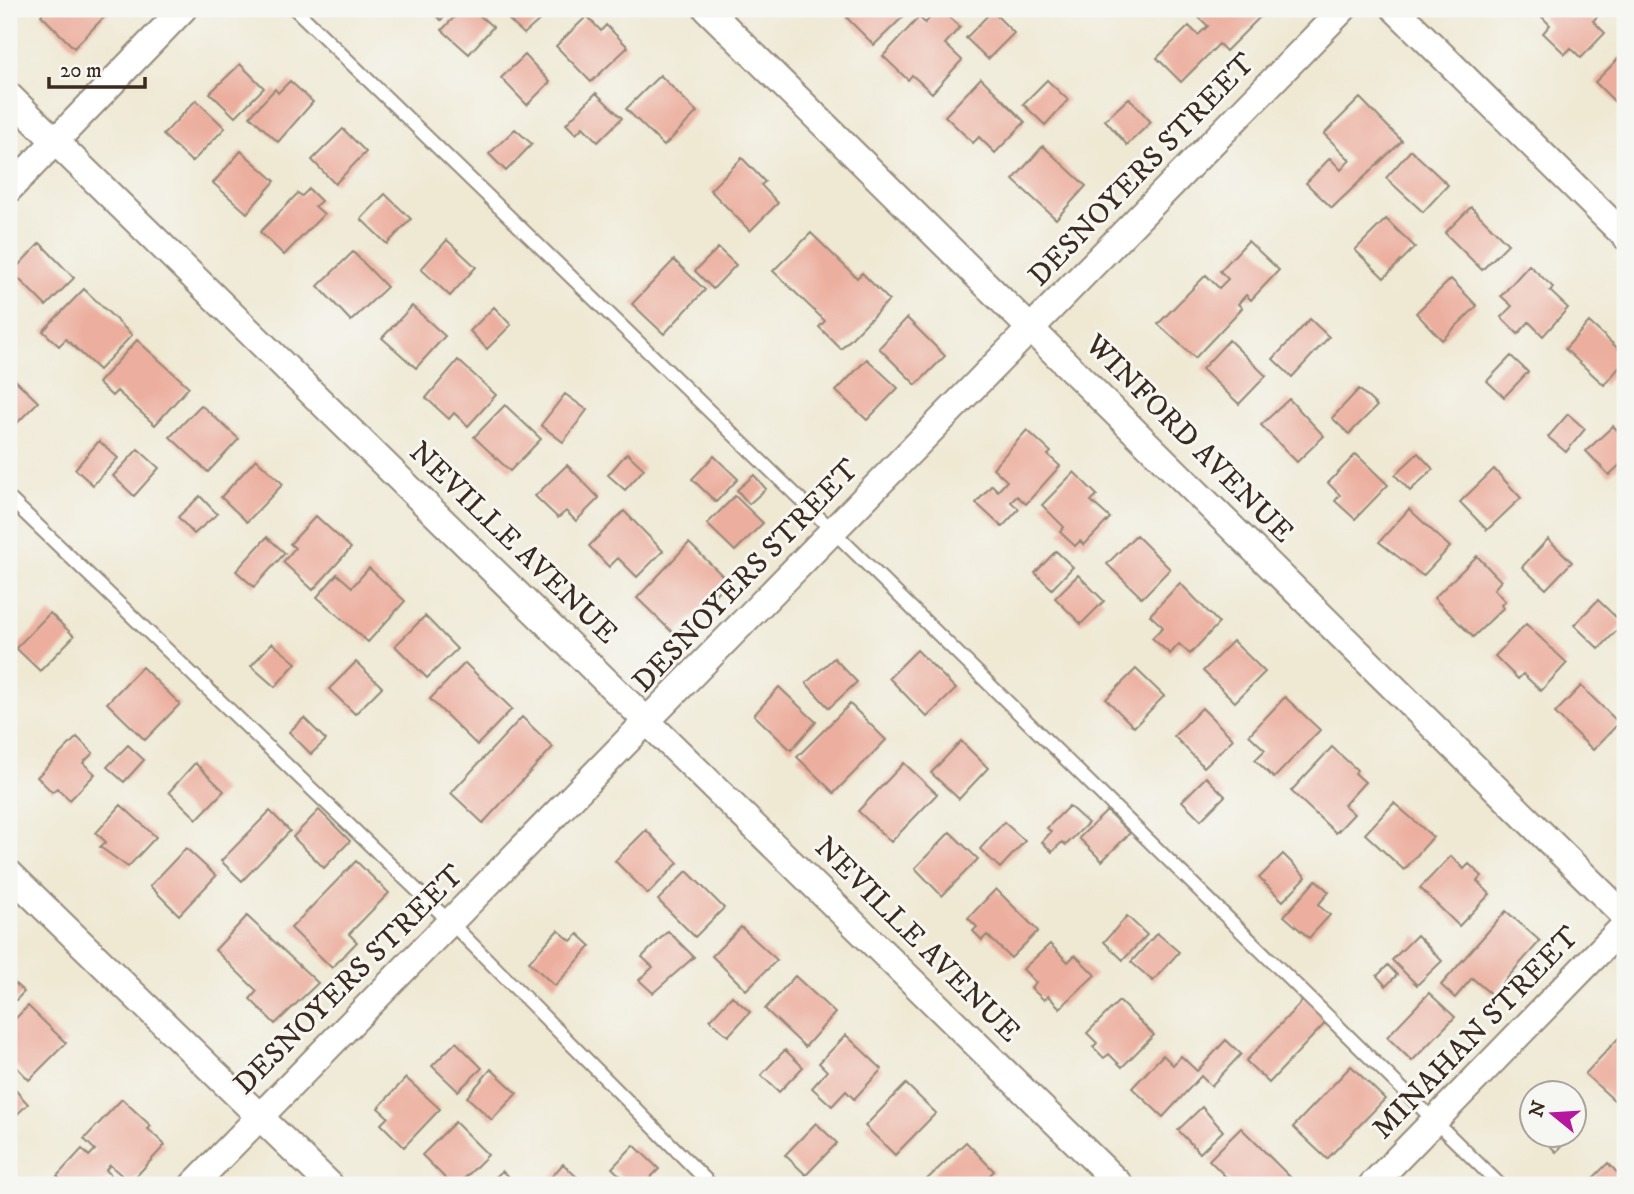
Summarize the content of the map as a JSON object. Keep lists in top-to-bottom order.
{
  "streets": {
    "street": [
      "DESNOYERS STREET",
      "WINFORD AVENUE",
      "NEVILLE AVENUE",
      "MINAHAN STREET"
    ]
  },
  "crossings": [
    ["DESNOYERS STREET", "WINFORD AVENUE"],
    ["DESNOYERS STREET", "NEVILLE AVENUE"]
  ],
  "scale_bar": "20 m",
  "north": "left"
}
